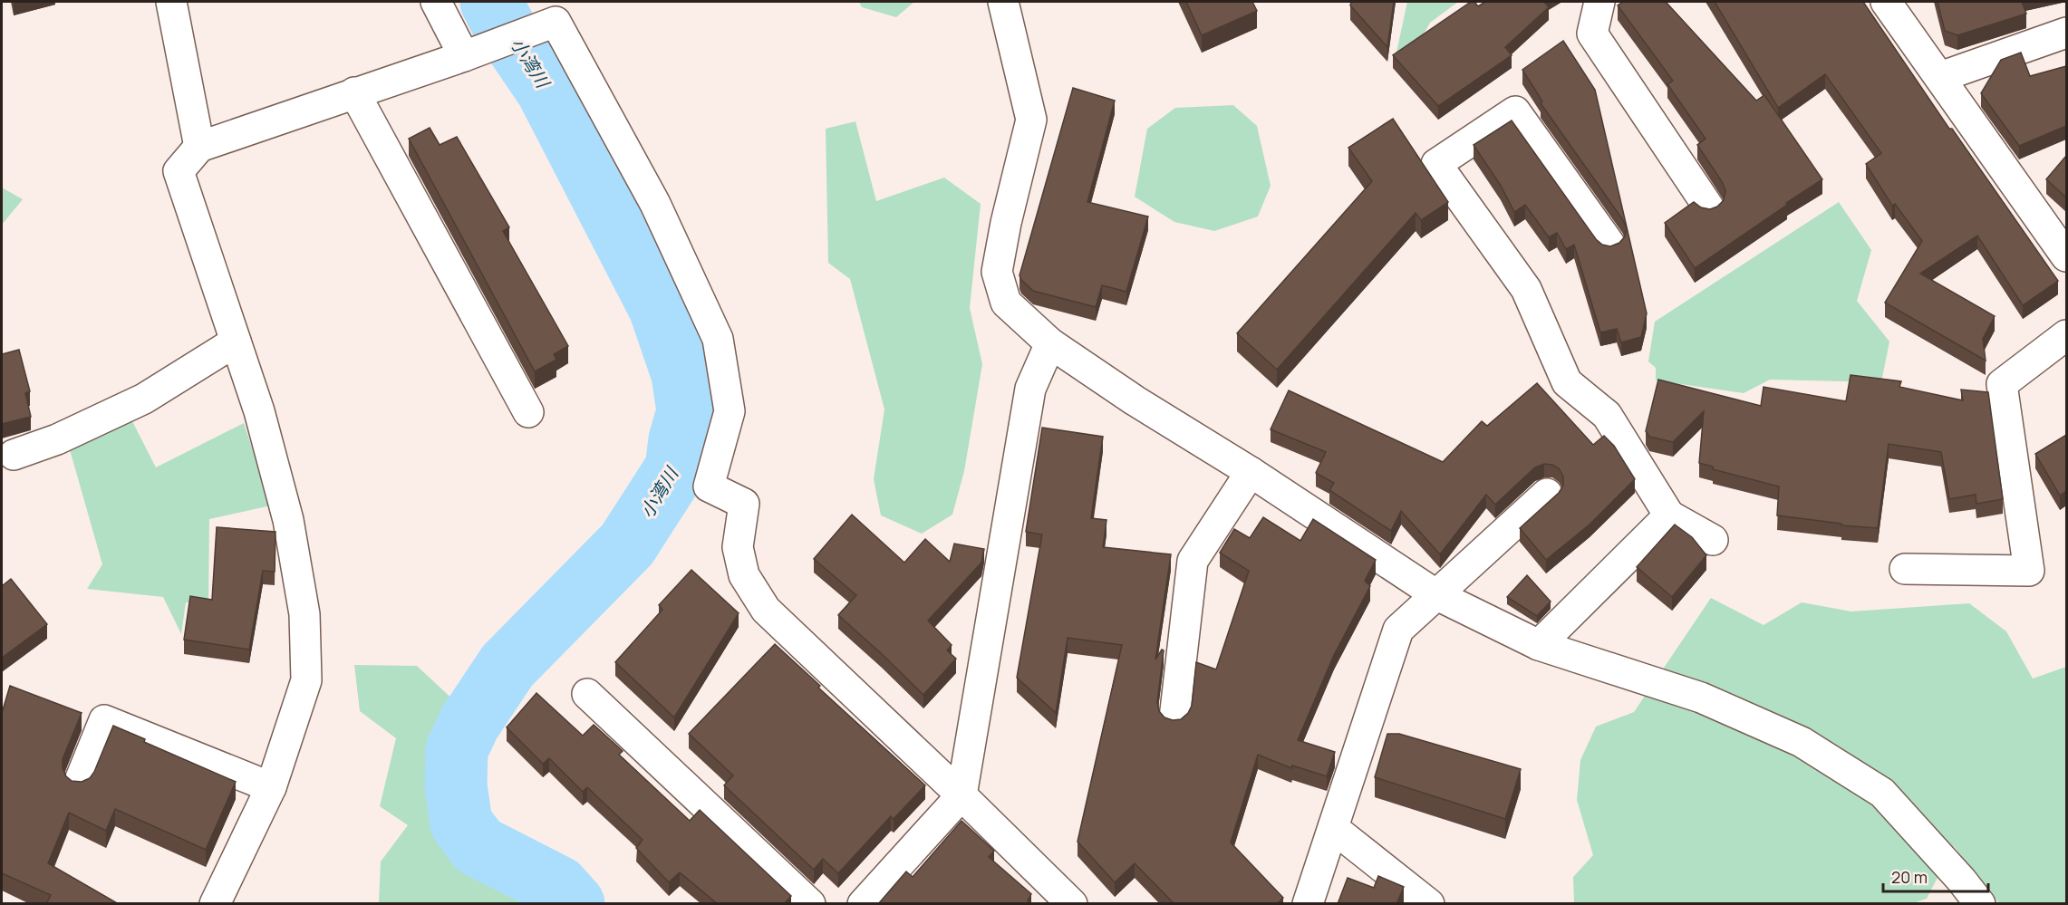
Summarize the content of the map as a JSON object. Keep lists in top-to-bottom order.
{
  "water": ["小湾川"],
  "scale_bar": "20 m"
}
